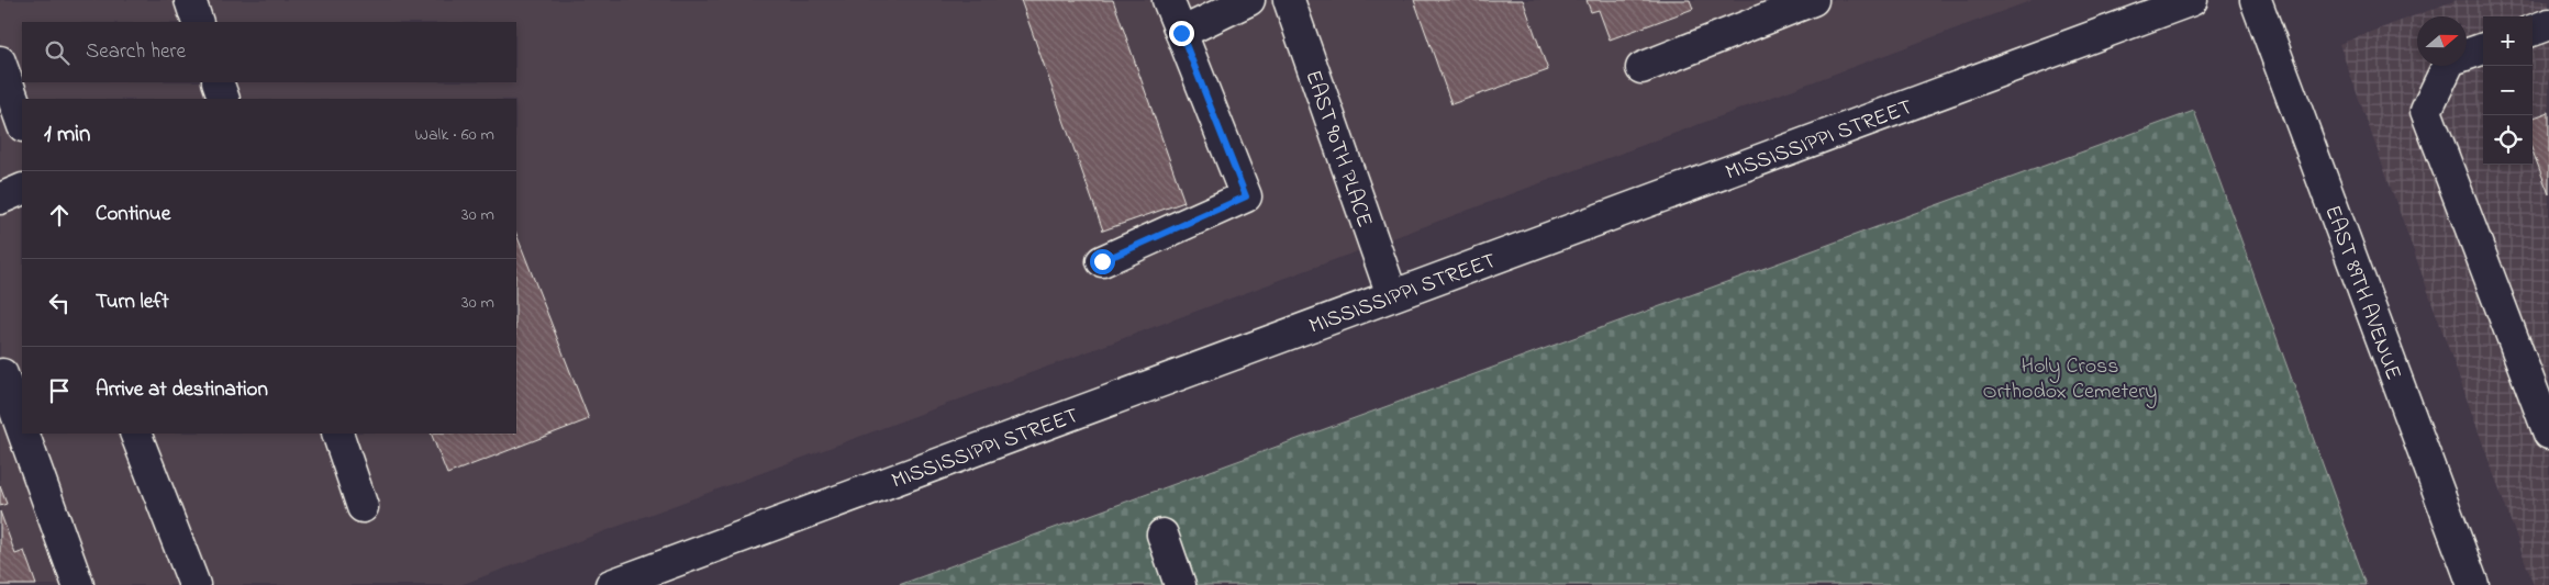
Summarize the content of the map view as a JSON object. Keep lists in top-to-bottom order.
{
  "streets": {
    "street": ["MISSISSIPPI STREET", "EAST 90TH PLACE", "EAST 89TH AVENUE"]
  },
  "crossings": [
    ["MISSISSIPPI STREET", "EAST 90TH PLACE"]
  ],
  "parks": ["Holy Cross Orthodox Cemetery"],
  "north": "right",
  "page": {
    "map_buttons": ["+", "−"],
    "search": "Search here",
    "heading": ["1 min", "Walk · 60 m"],
    "list": [
      ["Continue", "30 m"],
      ["Turn left", "30 m"],
      "Arrive at destination"
    ]
  }
}
